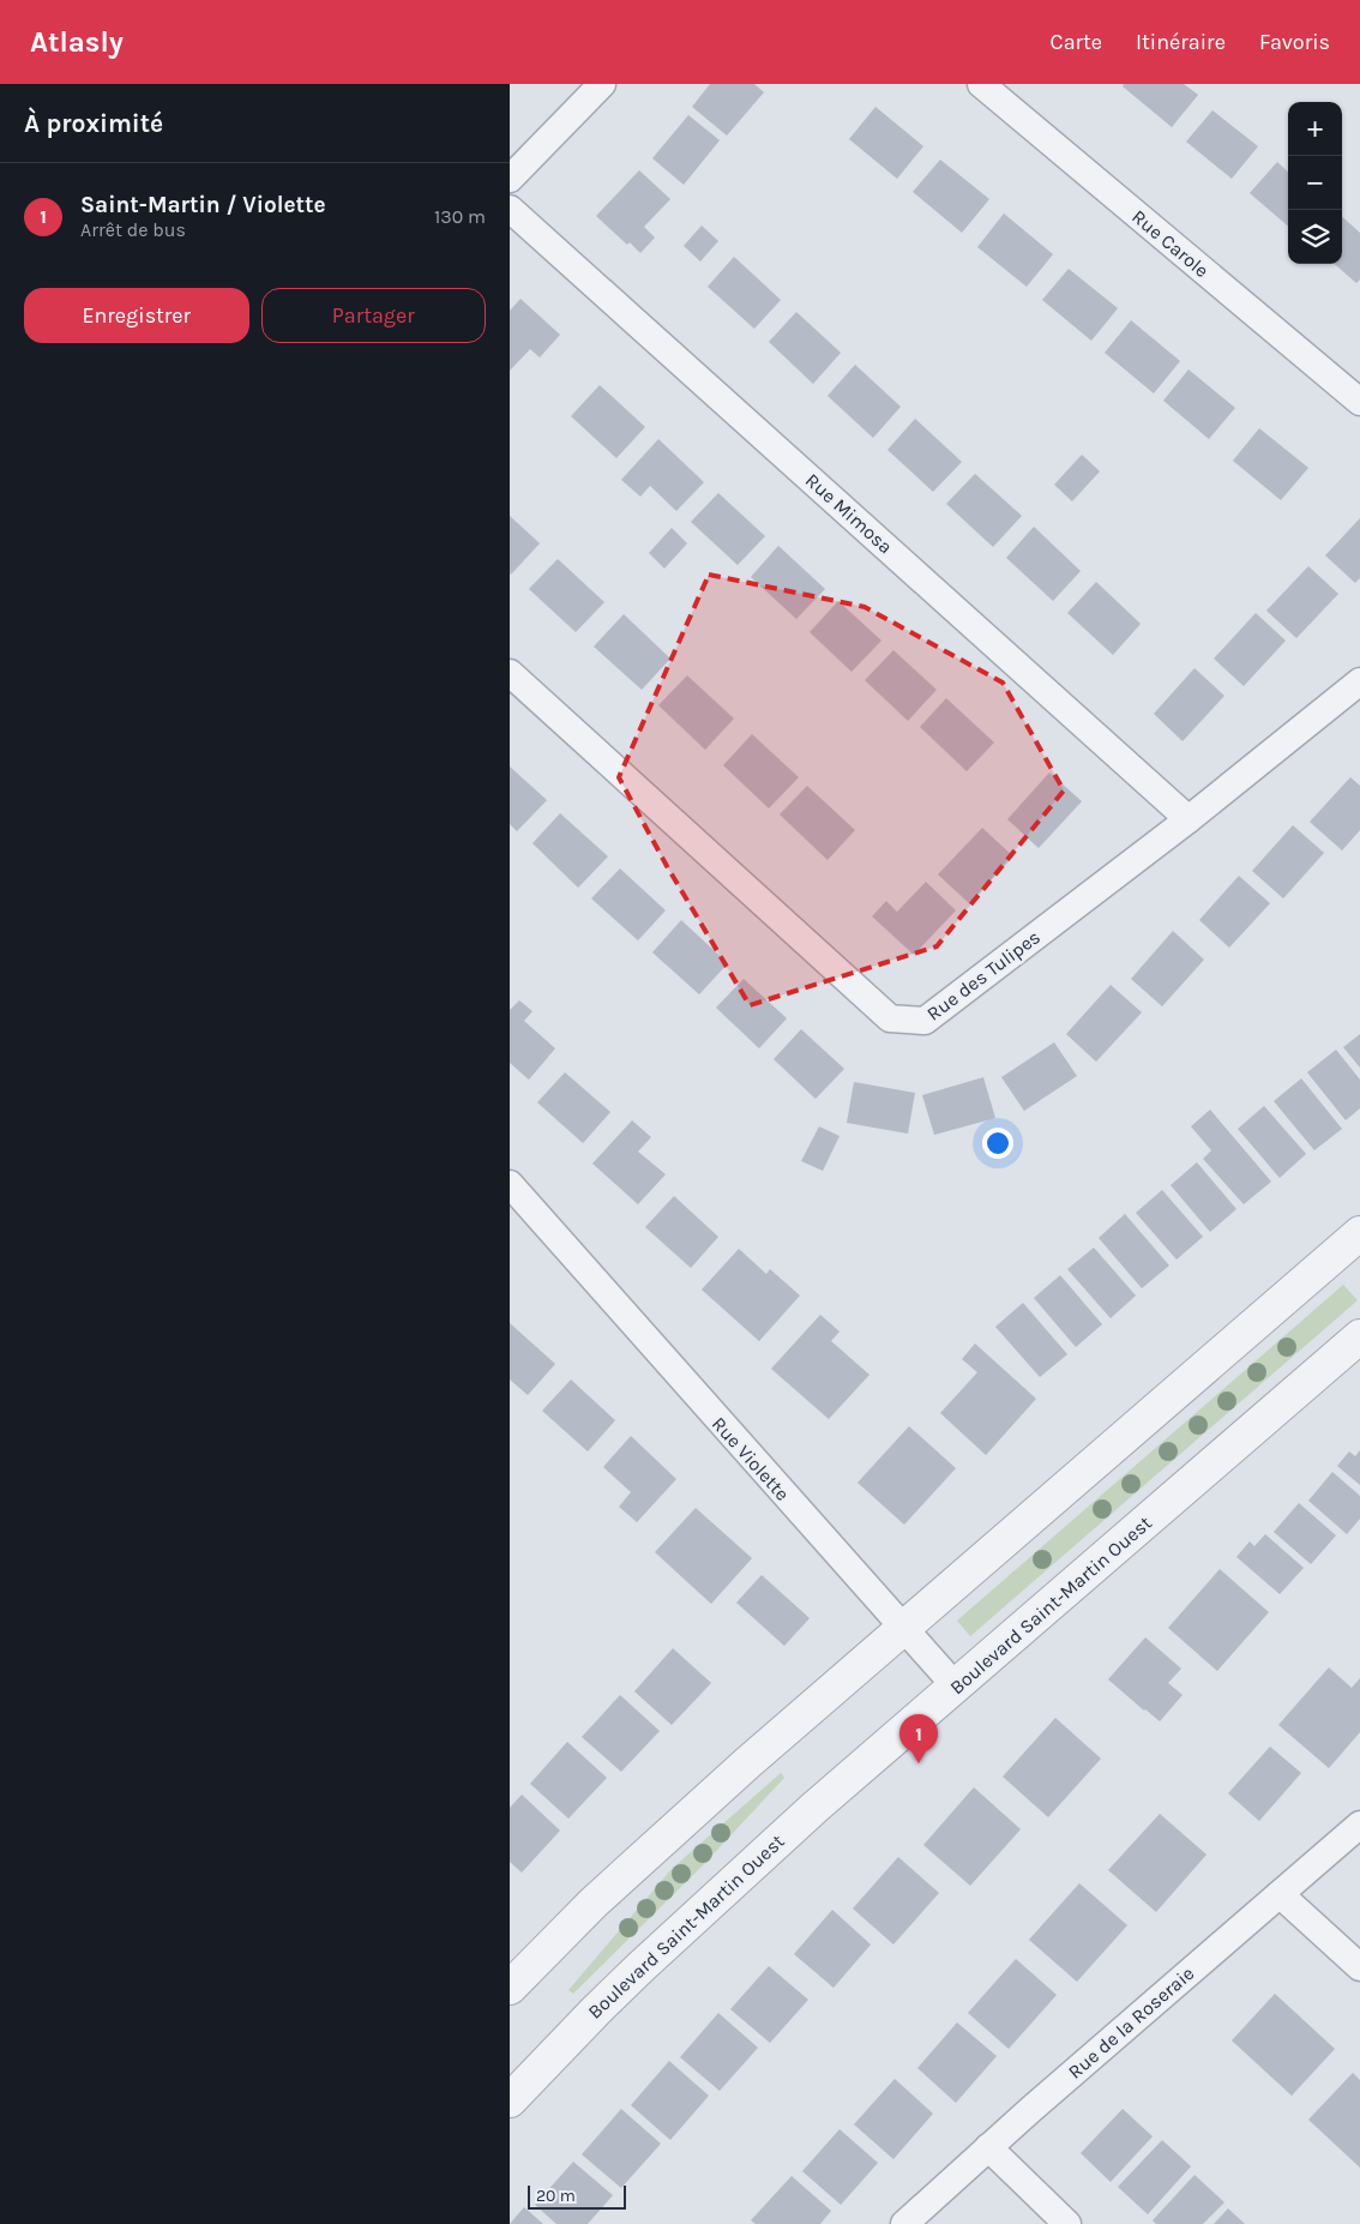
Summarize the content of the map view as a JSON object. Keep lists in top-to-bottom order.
{
  "streets": {
    "street": [
      "Rue Carole",
      "Rue Mimosa",
      "Rue des Tulipes",
      "Rue Violette",
      "Boulevard Saint-Martin Ouest",
      "Rue de la Roseraie"
    ]
  },
  "crossings": [
    ["Rue Mimosa", "Rue des Tulipes"],
    ["Rue Violette", "Boulevard Saint-Martin Ouest"]
  ],
  "scale_bar": "20 m",
  "page": {
    "header": "Atlasly",
    "nav": ["Carte", "Itinéraire", "Favoris"],
    "heading": "À proximité",
    "map_buttons": ["+", "−"],
    "list": [
      {
        "mark": "1",
        "name": "Saint-Martin / Violette",
        "note": "Arrêt de bus",
        "value": "130 m"
      }
    ],
    "buttons": ["Enregistrer", "Partager"],
    "pins": "1",
    "scale": "20 m"
  }
}
